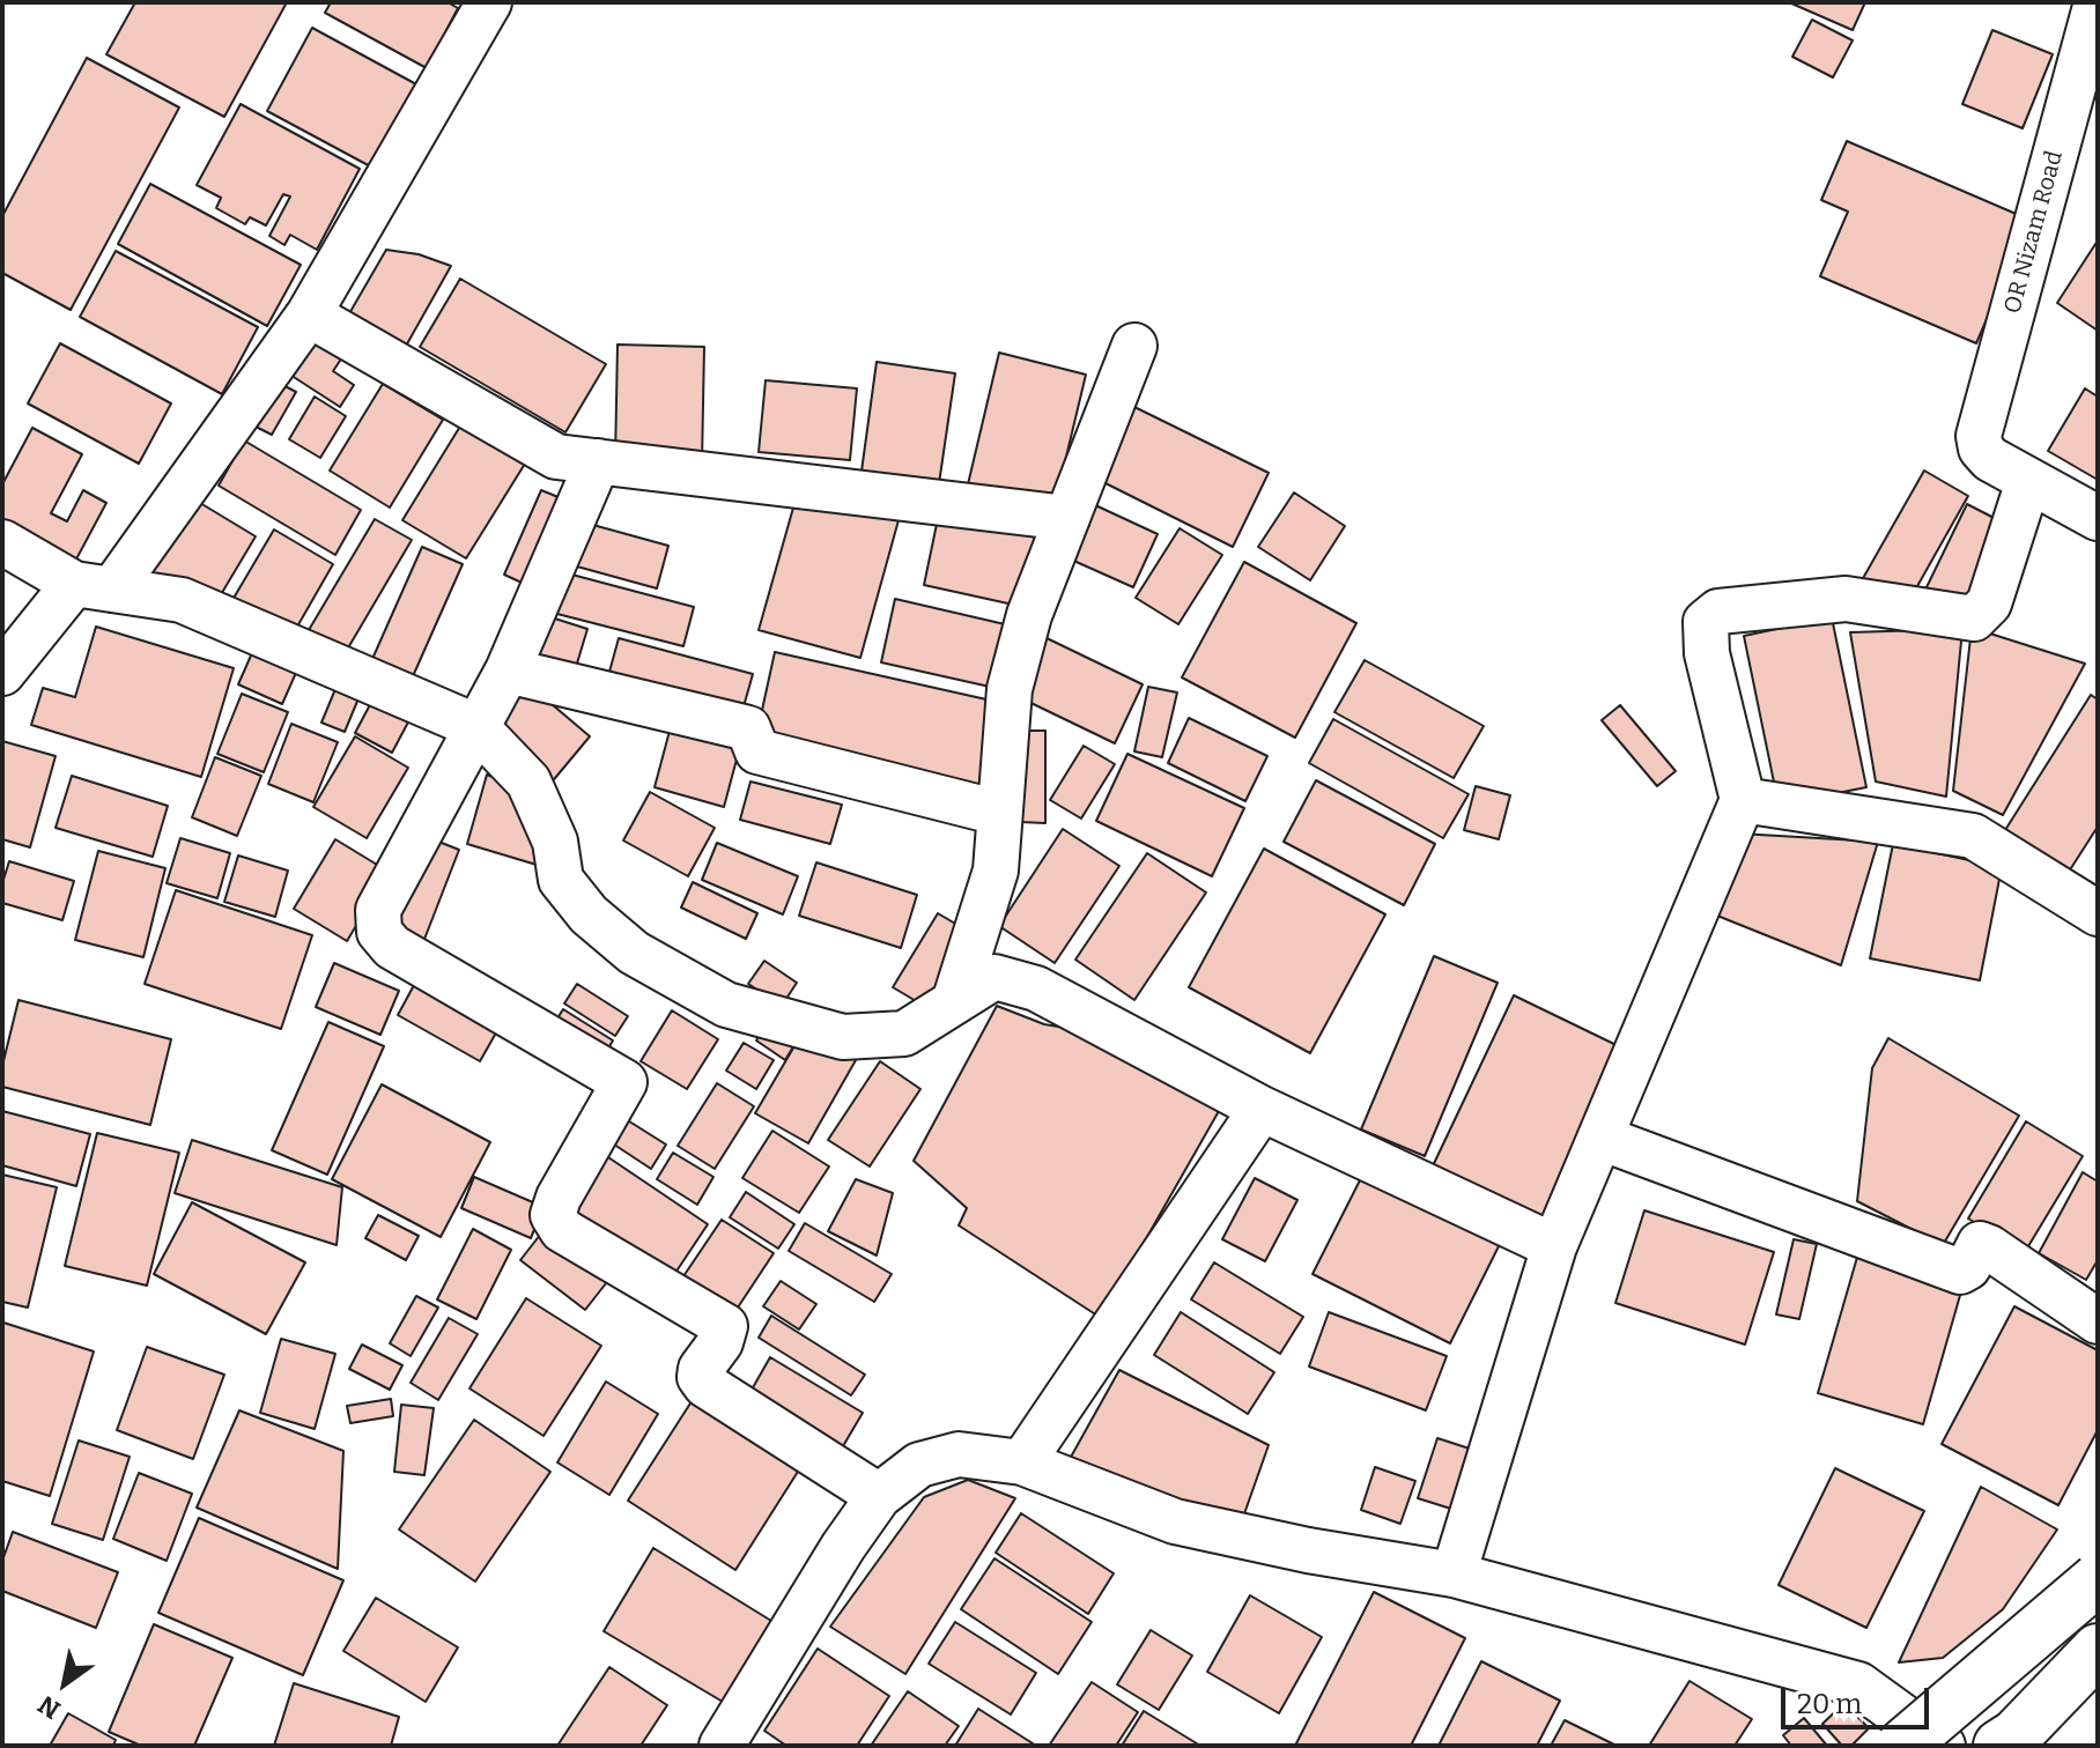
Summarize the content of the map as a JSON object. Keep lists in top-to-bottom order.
{
  "streets": {
    "street": ["OR Nizam Road"]
  },
  "scale_bar": "20 m",
  "north": "bottom left"
}
